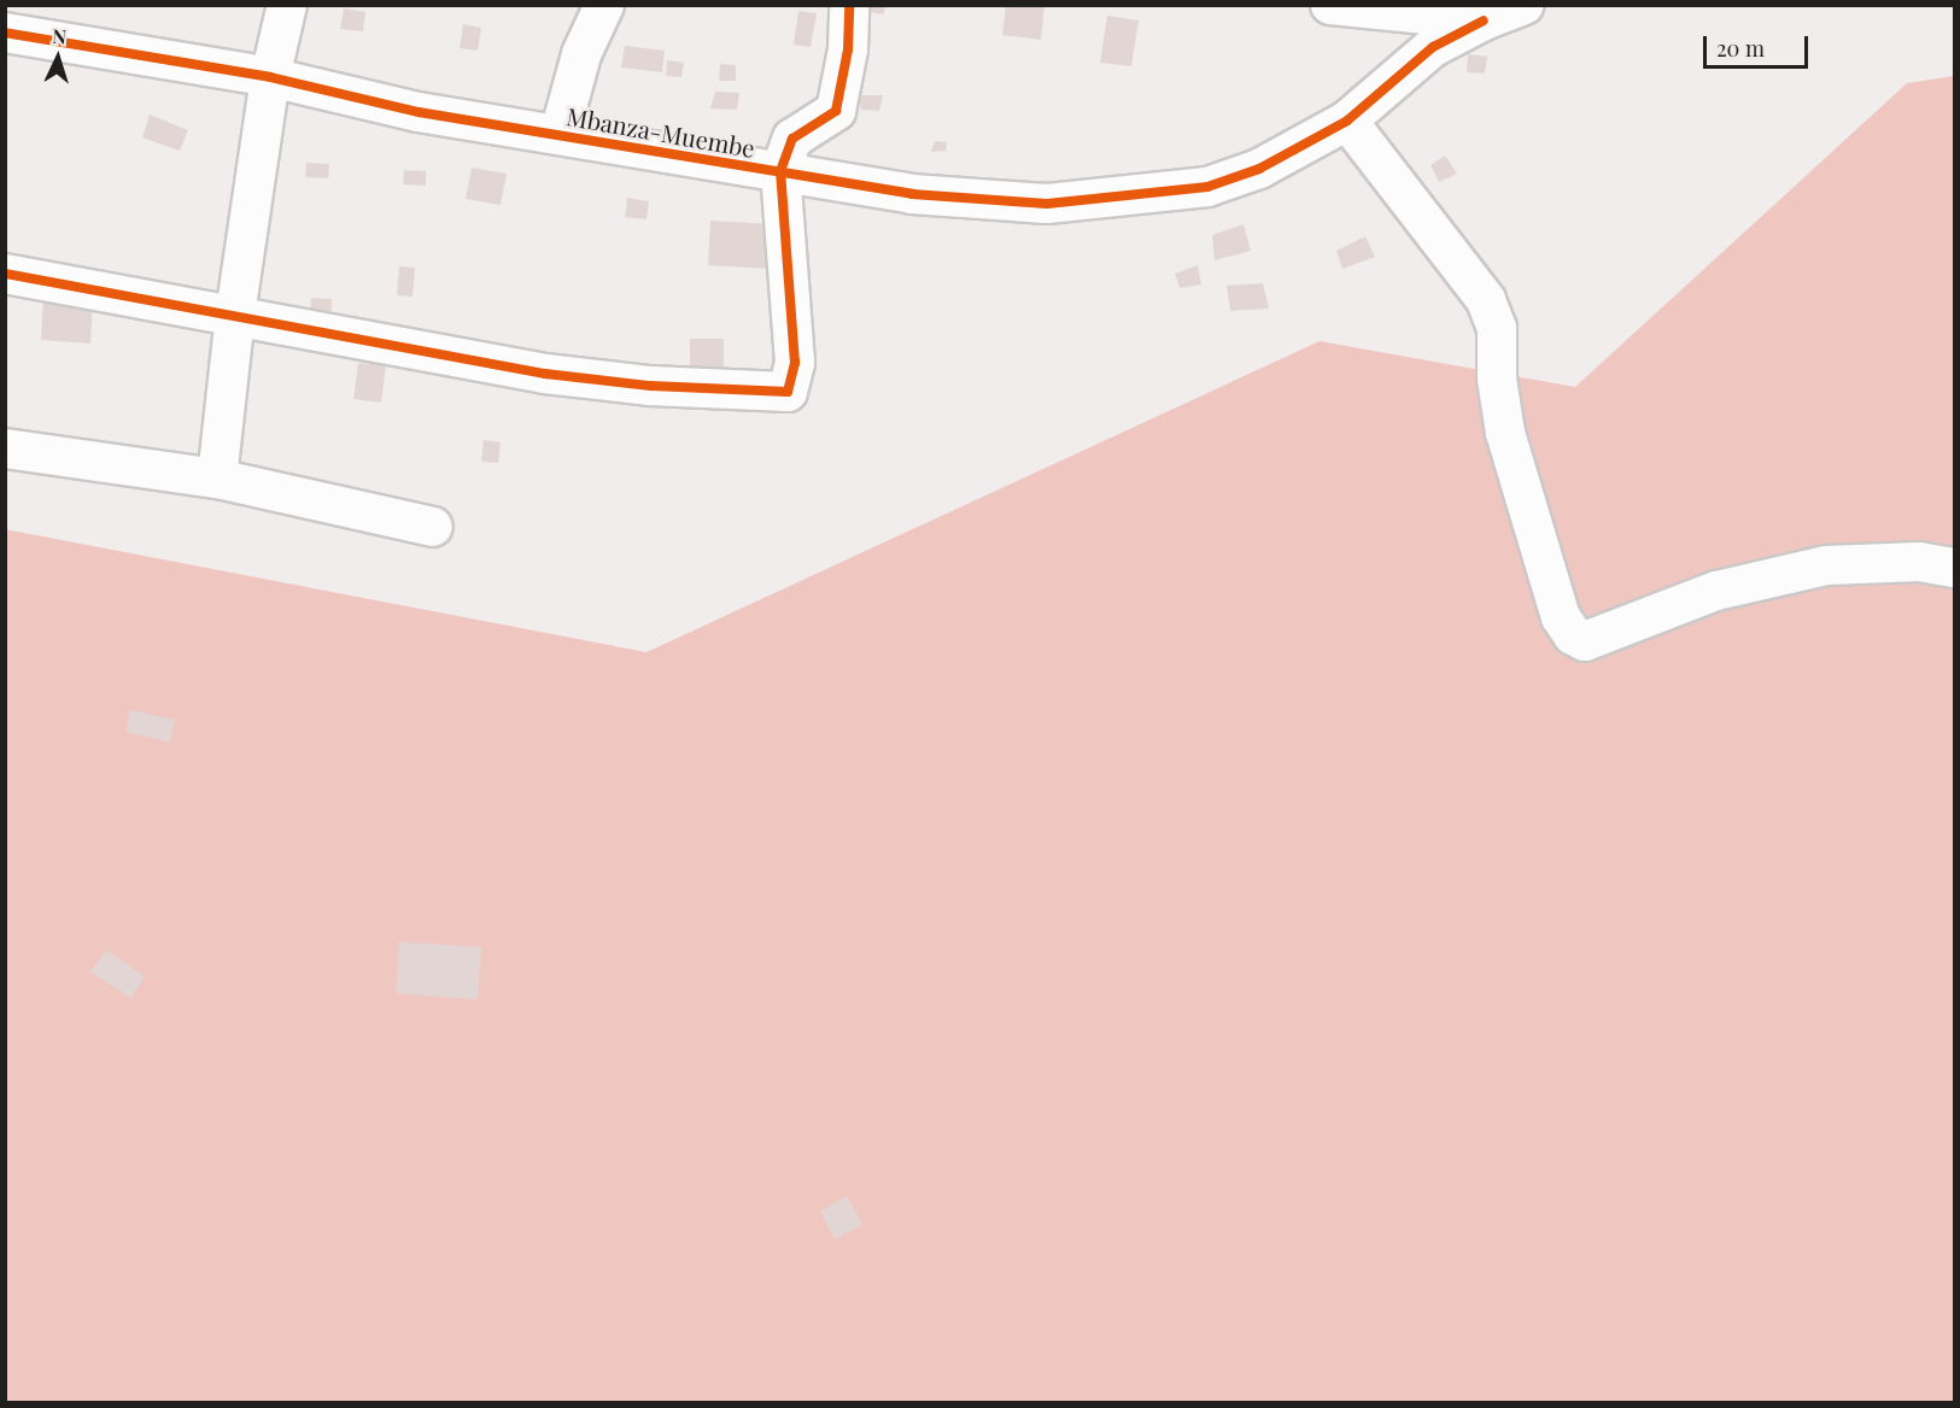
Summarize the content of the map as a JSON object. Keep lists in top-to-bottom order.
{
  "streets": {
    "street": ["Mbanza-Muembe"]
  },
  "scale_bar": "20 m",
  "north": "top"
}
